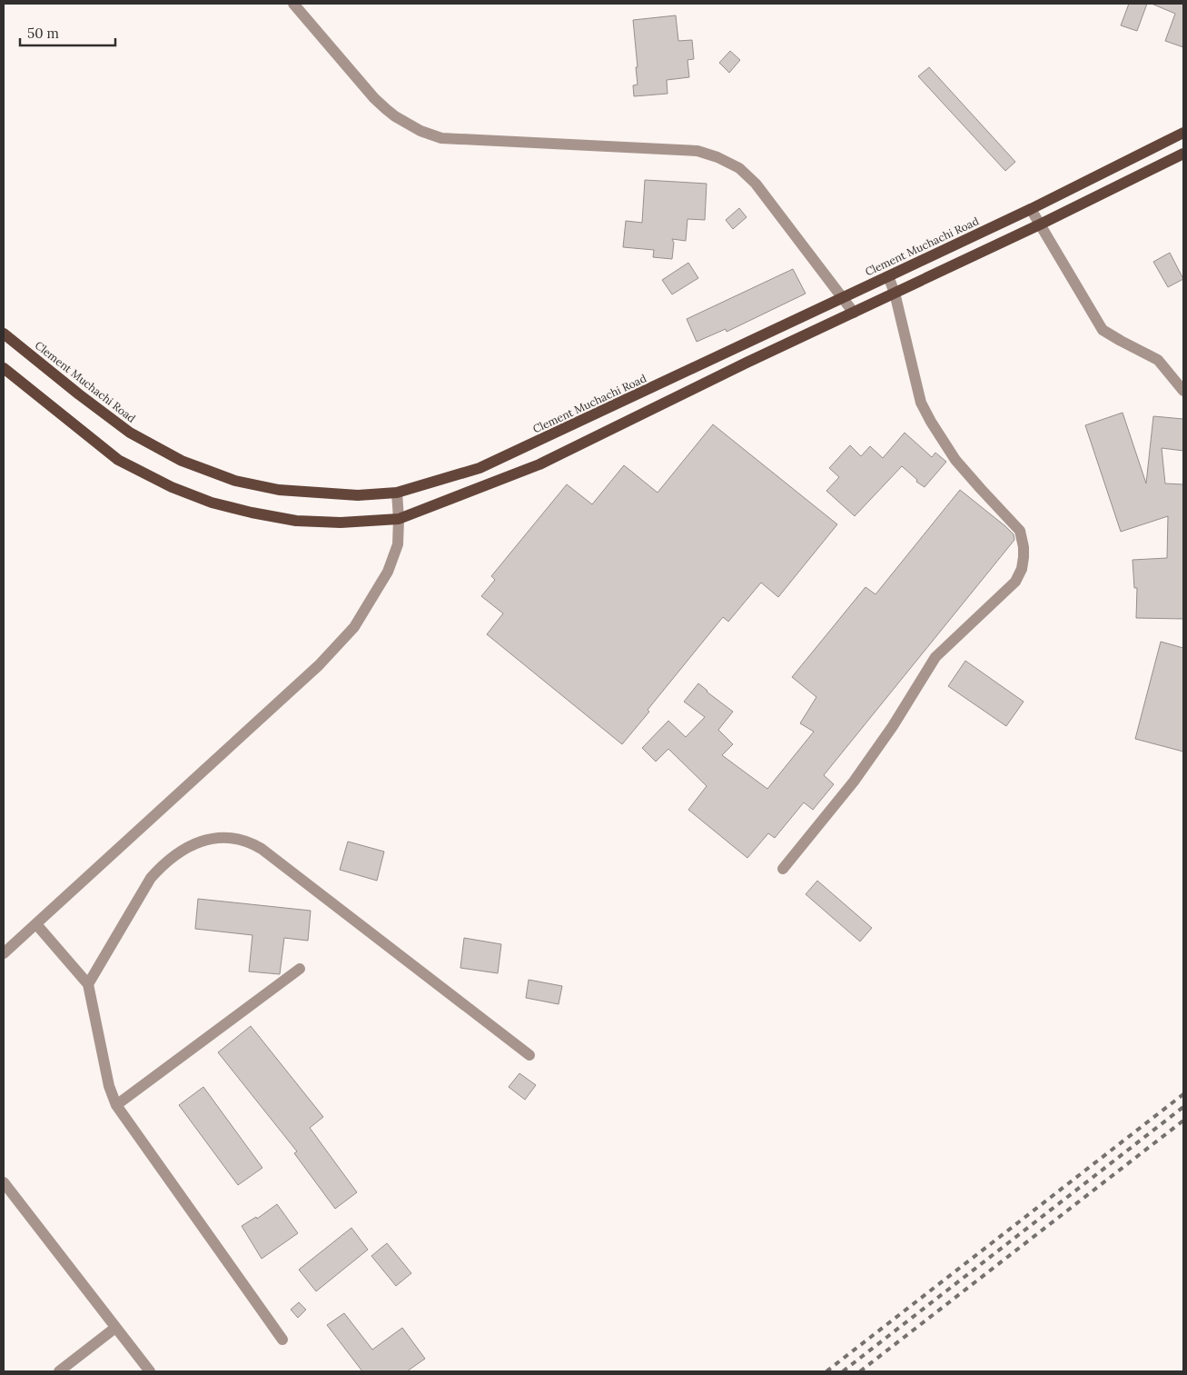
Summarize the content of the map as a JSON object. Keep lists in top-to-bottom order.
{
  "streets": {
    "main road": ["Clement Muchachi Road"]
  },
  "scale_bar": "50 m"
}
